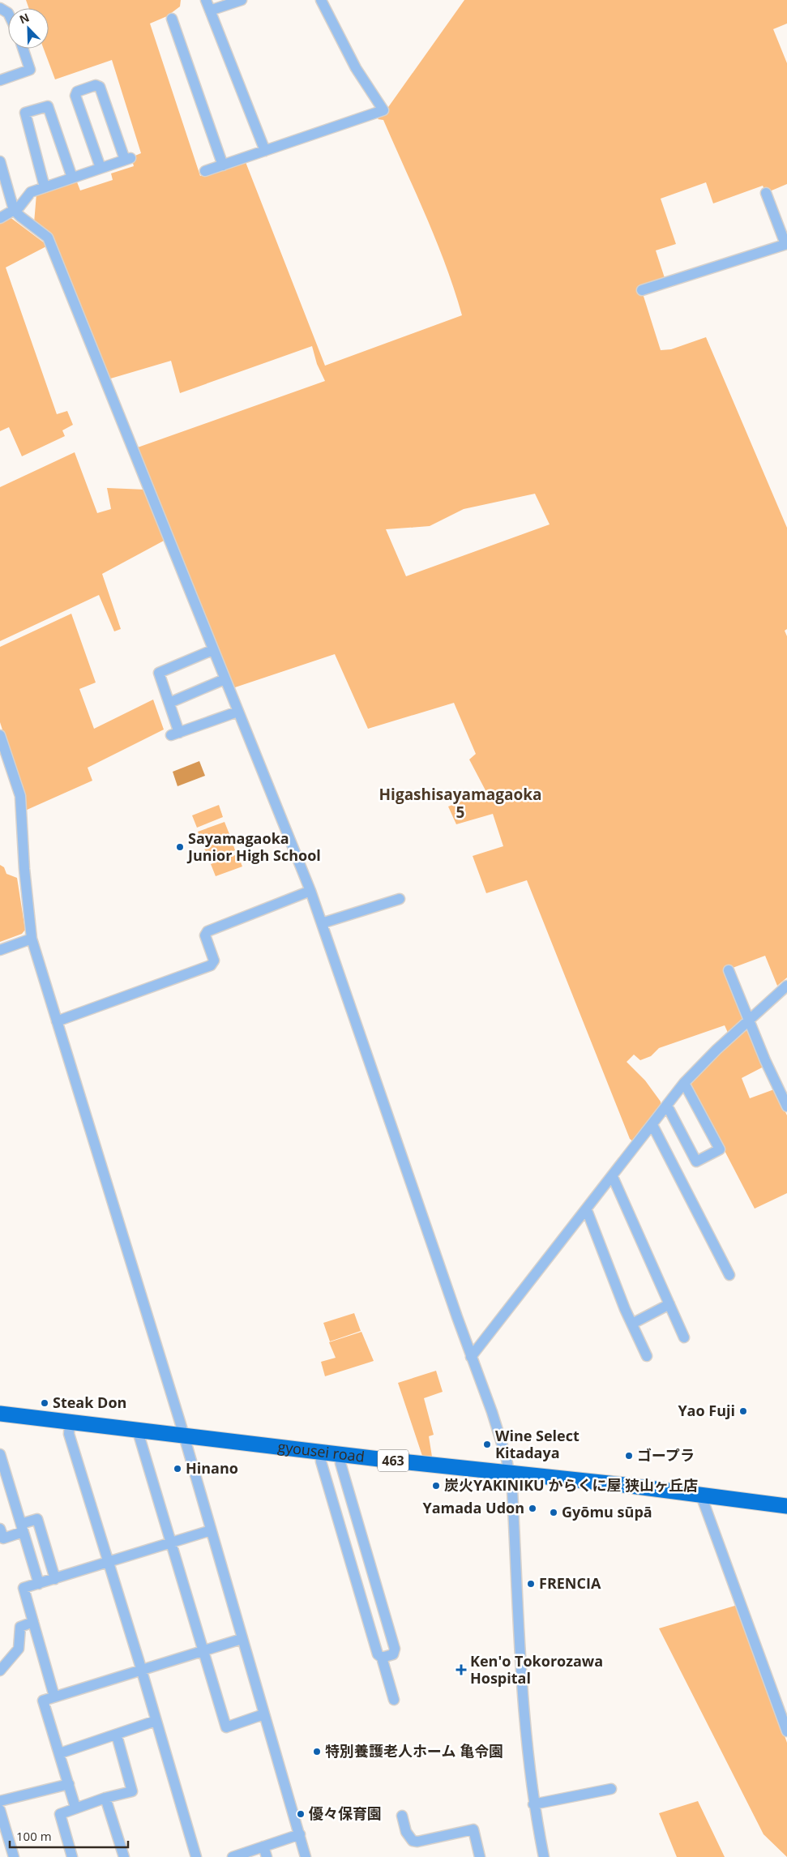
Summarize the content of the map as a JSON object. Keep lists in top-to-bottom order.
{
  "streets": {
    "highway": ["gyousei road", "463"]
  },
  "districts": ["Higashisayamagaoka 5"],
  "places": {
    "other": [
      "Sayamagaoka Junior High School",
      "Steak Don",
      "Yao Fuji",
      "Wine Select Kitadaya",
      "ゴープラ",
      "Hinano",
      "炭火YAKINIKU からくに屋 狭山ヶ丘店",
      "Yamada Udon",
      "Gyōmu sūpā",
      "FRENCIA",
      "特別養護老人ホーム 亀令園",
      "優々保育園"
    ],
    "health": ["Ken'o Tokorozawa Hospital"]
  },
  "scale_bar": "100 m",
  "north": "top left"
}
